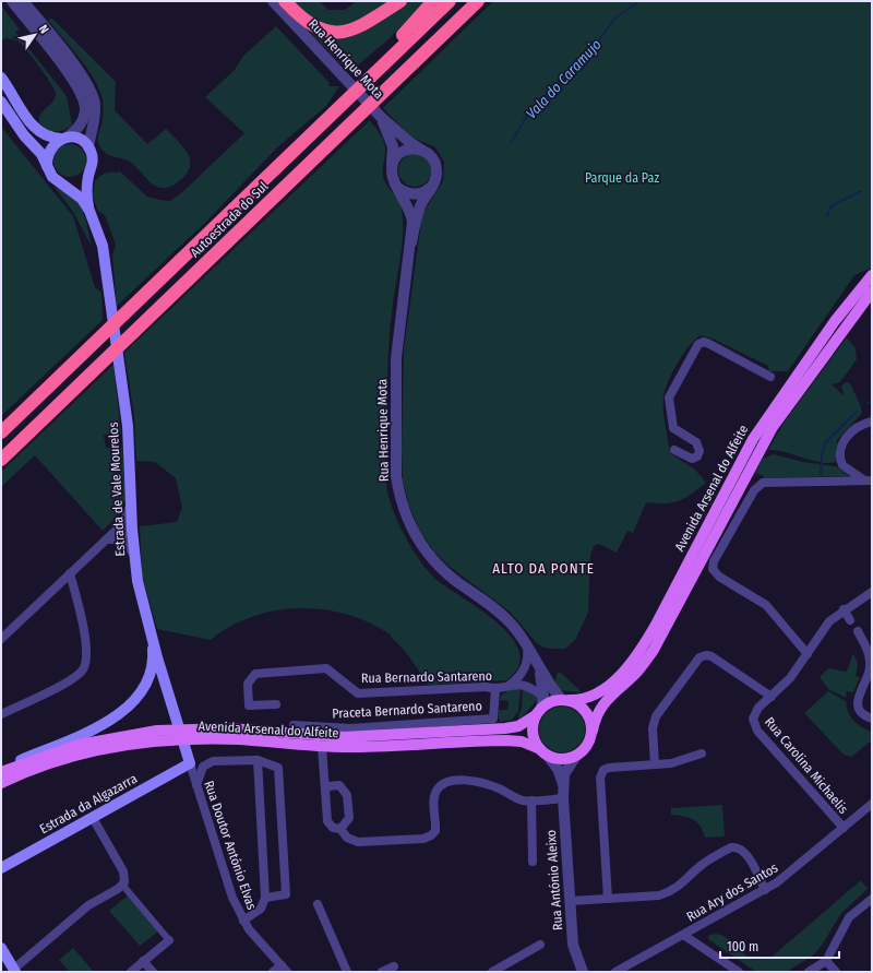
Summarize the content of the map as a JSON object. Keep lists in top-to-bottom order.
{
  "streets": {
    "highway": ["Autoestrada do Sul"],
    "main road": ["Avenida Arsenal do Alfeite", "Estrada de Vale Mourelos", "Estrada da Algazarra"],
    "street": [
      "Rua Henrique Mota",
      "Rua Bernardo Santareno",
      "Praceta Bernardo Santareno",
      "Rua Carolina Michaelis",
      "Rua Doutor António Elvas",
      "Rua António Aleixo",
      "Rua Ary dos Santos"
    ]
  },
  "crossings": [
    ["Rua Henrique Mota", "Avenida Arsenal do Alfeite"],
    ["Rua Henrique Mota", "Rua Bernardo Santareno"],
    ["Rua Henrique Mota", "Rua António Aleixo"],
    ["Avenida Arsenal do Alfeite", "Rua António Aleixo"],
    ["Estrada de Vale Mourelos", "Estrada da Algazarra"],
    ["Estrada de Vale Mourelos", "Rua Doutor António Elvas"],
    ["Rua Bernardo Santareno", "Praceta Bernardo Santareno"],
    ["Rua Carolina Michaelis", "Rua Ary dos Santos"],
    ["Estrada da Algazarra", "Rua Doutor António Elvas"]
  ],
  "districts": ["ALTO DA PONTE"],
  "water": ["Vala do Caramujo"],
  "parks": ["Parque da Paz"],
  "scale_bar": "100 m",
  "north": "top right"
}
